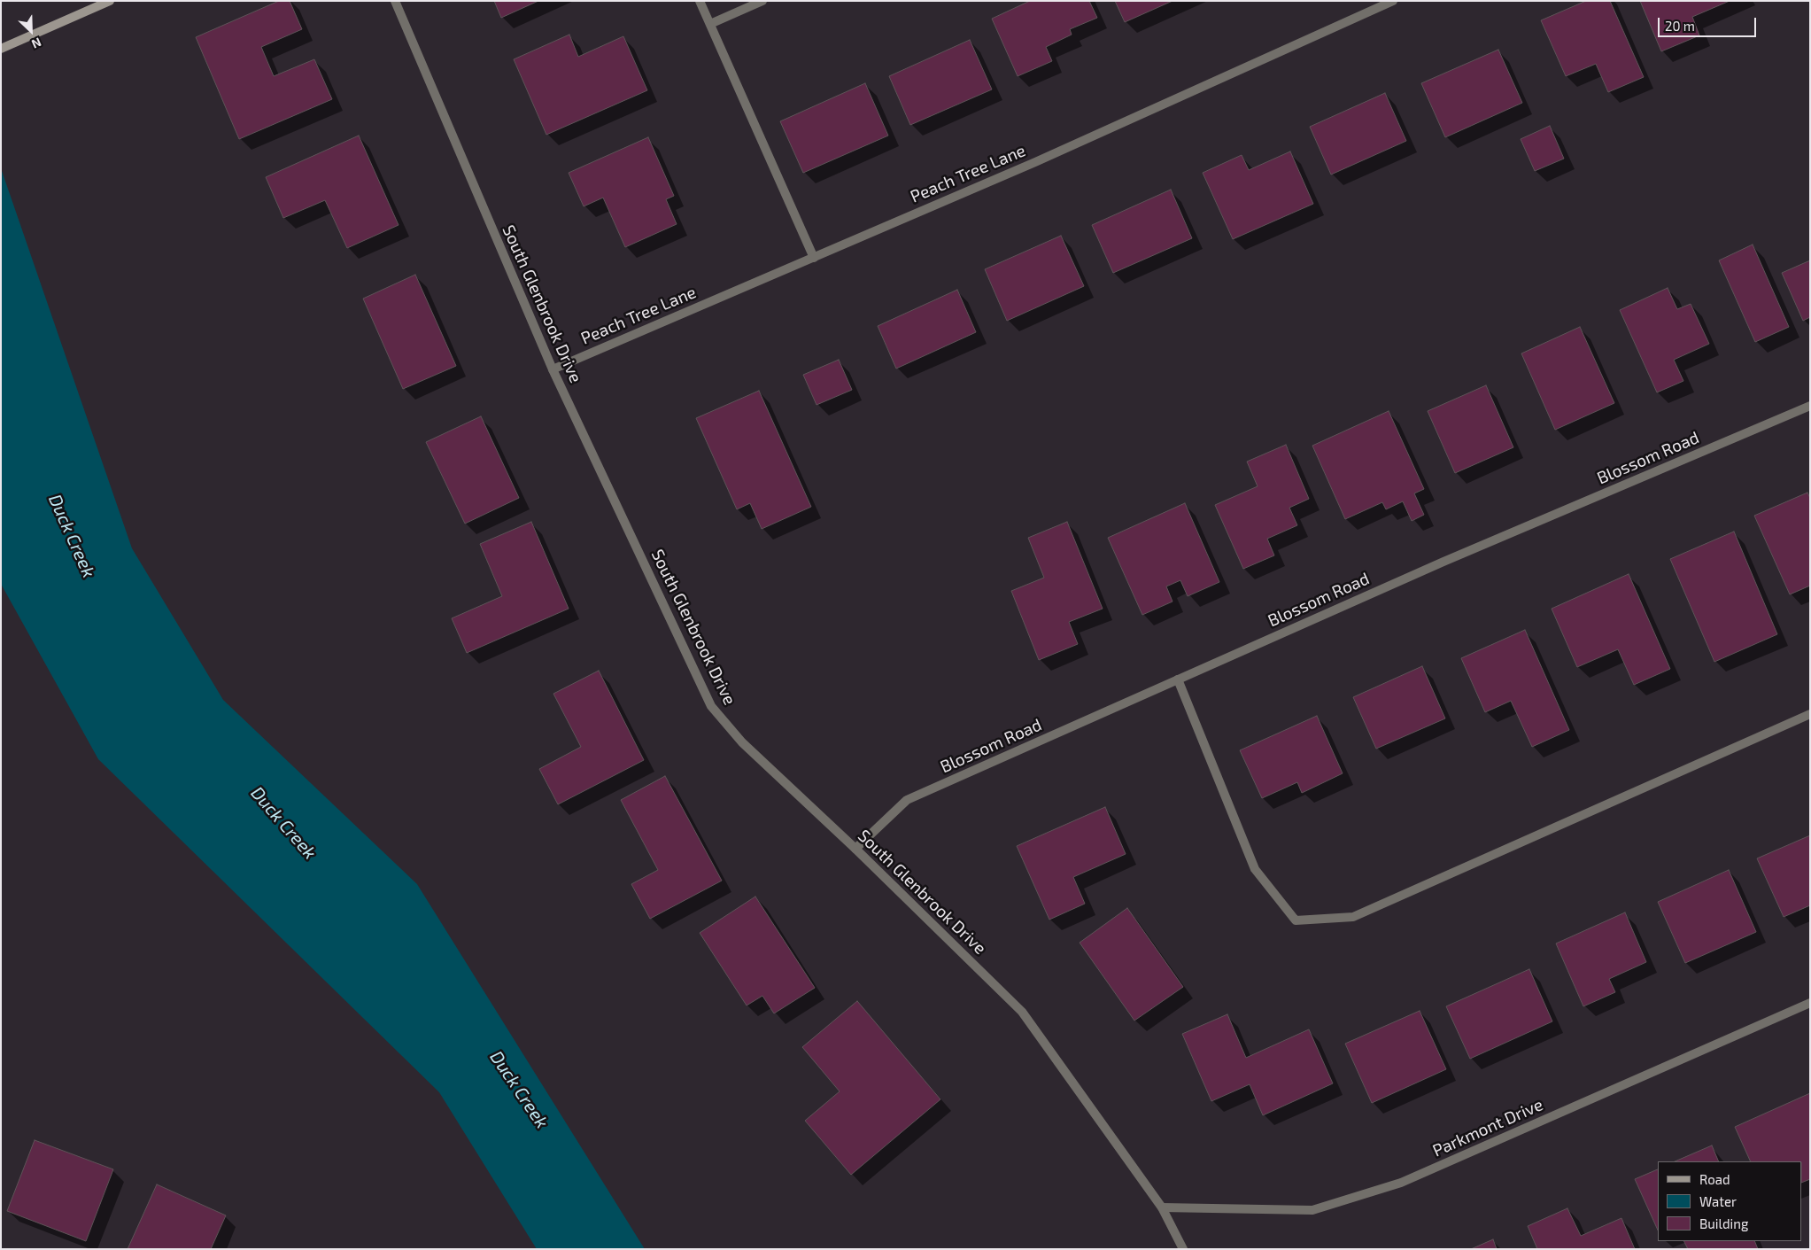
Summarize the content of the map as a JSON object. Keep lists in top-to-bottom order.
{
  "streets": {
    "street": [
      "Peach Tree Lane",
      "South Glenbrook Drive",
      "Blossom Road",
      "Parkmont Drive"
    ]
  },
  "crossings": [
    ["Peach Tree Lane", "South Glenbrook Drive"],
    ["South Glenbrook Drive", "Blossom Road"],
    ["South Glenbrook Drive", "Parkmont Drive"]
  ],
  "water": ["Duck Creek"],
  "legend": ["Road", "Water", "Building"],
  "scale_bar": "20 m",
  "north": "bottom right"
}
